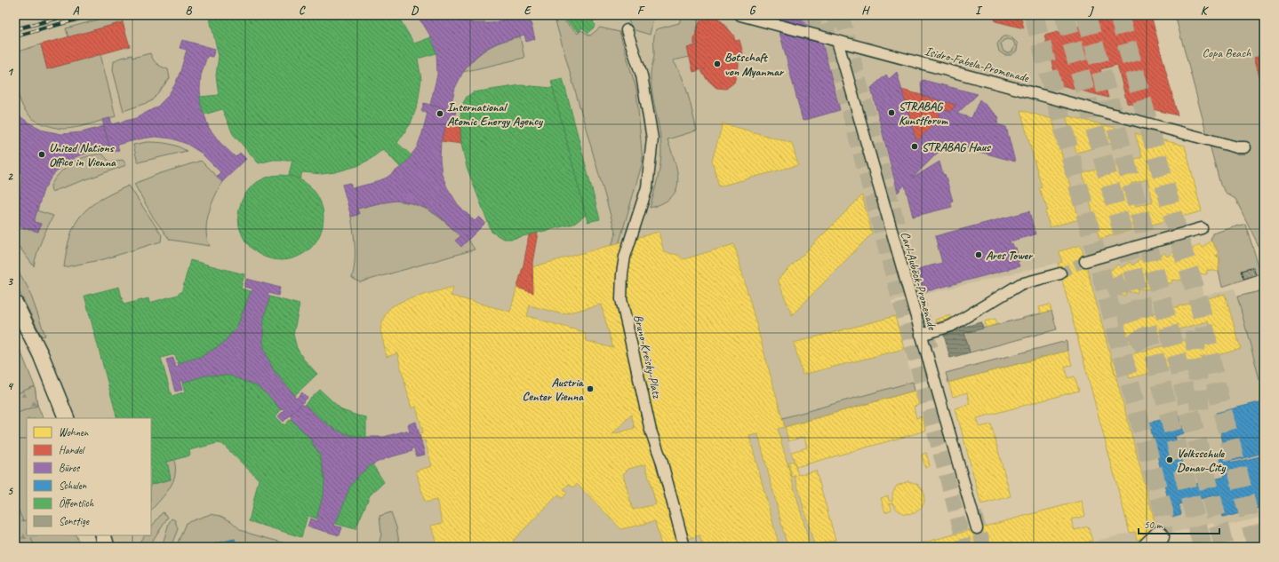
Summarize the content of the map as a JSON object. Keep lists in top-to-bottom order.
{
  "streets": {
    "street": ["Isidro-Fabela-Promenade", "Carl-Auböck-Promenade", "Bruno-Kreisky-Platz"]
  },
  "crossings": [
    ["Isidro-Fabela-Promenade", "Carl-Auböck-Promenade"]
  ],
  "parks": ["Copa Beach"],
  "places": [
    "Botschaft von Myanmar",
    "STRABAG Kunstforum",
    "International Atomic Energy Agency",
    "STRABAG Haus",
    "United Nations Office in Vienna",
    "Ares Tower",
    "Austria Center Vienna",
    "Volksschule Donau-City"
  ],
  "legend": [
    "Wohnen",
    "Handel",
    "Büros",
    "Schulen",
    "Öffentlich",
    "Sonstige"
  ],
  "scale_bar": "50 m",
  "grid": {
    "columns": [
      "A",
      "B",
      "C",
      "D",
      "E",
      "F",
      "G",
      "H",
      "I",
      "J",
      "K"
    ],
    "rows": [
      "1",
      "2",
      "3",
      "4",
      "5"
    ]
  }
}
